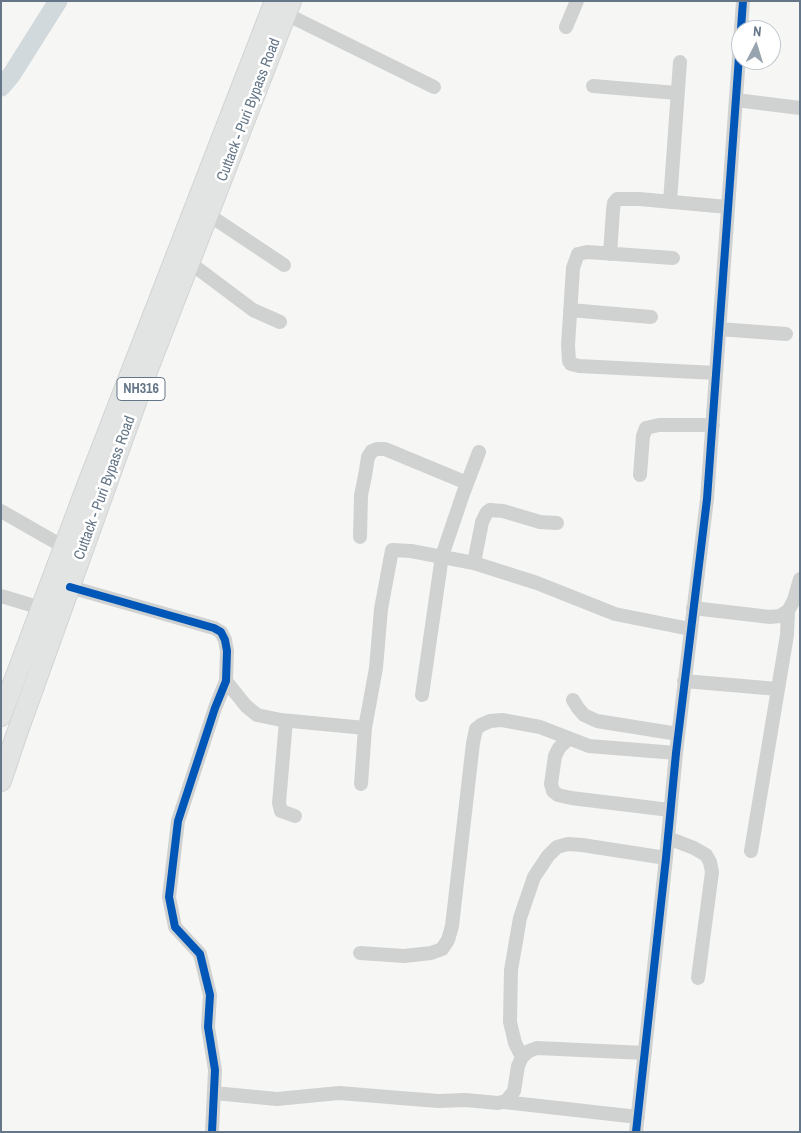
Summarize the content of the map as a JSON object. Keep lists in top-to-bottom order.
{
  "streets": {
    "highway": ["Cuttack - Puri Bypass Road", "NH316"]
  },
  "north": "top"
}
